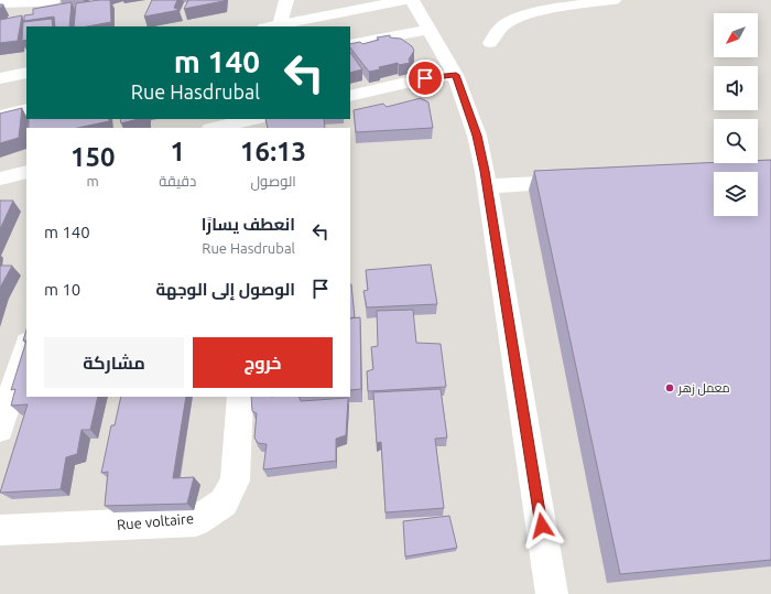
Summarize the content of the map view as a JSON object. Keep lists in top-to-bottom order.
{
  "streets": {
    "street": ["Rue voltaire"]
  },
  "places": ["معمل زهر"],
  "north": "bottom left",
  "page": {
    "turn": ["140 m", "Rue Hasdrubal"],
    "eta": [
      "16:13",
      "الوصول",
      "1",
      "دقيقة",
      "150",
      "m"
    ],
    "list": [
      {
        "name": "انعطف يسارًا",
        "note": "Rue Hasdrubal",
        "value": "140 m"
      },
      {
        "name": "الوصول إلى الوجهة",
        "value": "10 m"
      }
    ],
    "buttons": ["خروج", "مشاركة"]
  }
}
